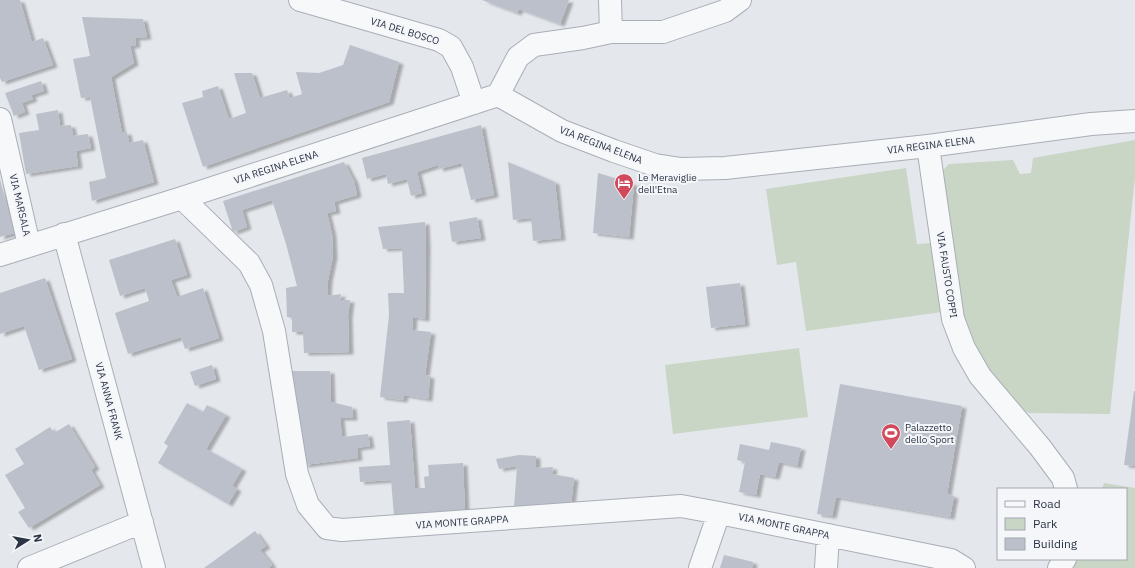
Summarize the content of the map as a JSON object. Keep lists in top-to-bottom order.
{
  "streets": {
    "street": [
      "VIA DEL BOSCO",
      "VIA REGINA ELENA",
      "VIA MARSALA",
      "VIA FAUSTO COPPI",
      "VIA ANNA FRANK",
      "VIA MONTE GRAPPA"
    ]
  },
  "crossings": [
    ["VIA DEL BOSCO", "VIA REGINA ELENA"],
    ["VIA REGINA ELENA", "VIA MARSALA"],
    ["VIA REGINA ELENA", "VIA FAUSTO COPPI"],
    ["VIA REGINA ELENA", "VIA ANNA FRANK"],
    ["VIA REGINA ELENA", "VIA MONTE GRAPPA"]
  ],
  "places": {
    "hotel": ["Le Meraviglie dell'Etna"],
    "sports": ["Palazzetto dello Sport"]
  },
  "legend": ["Road", "Park", "Building"],
  "north": "right"
}
